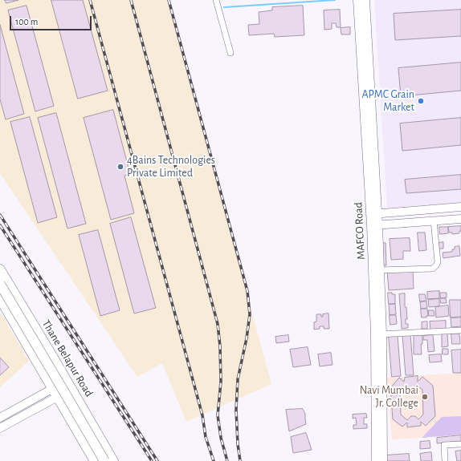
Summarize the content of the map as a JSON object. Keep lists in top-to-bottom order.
{
  "streets": {
    "main road": ["MAFCO Road", "Thane Belapur Road"]
  },
  "places": ["APMC Grain Market", "4Bains Technologies Private Limited", "Navi Mumbai Jr. College"],
  "scale_bar": "100 m"
}
